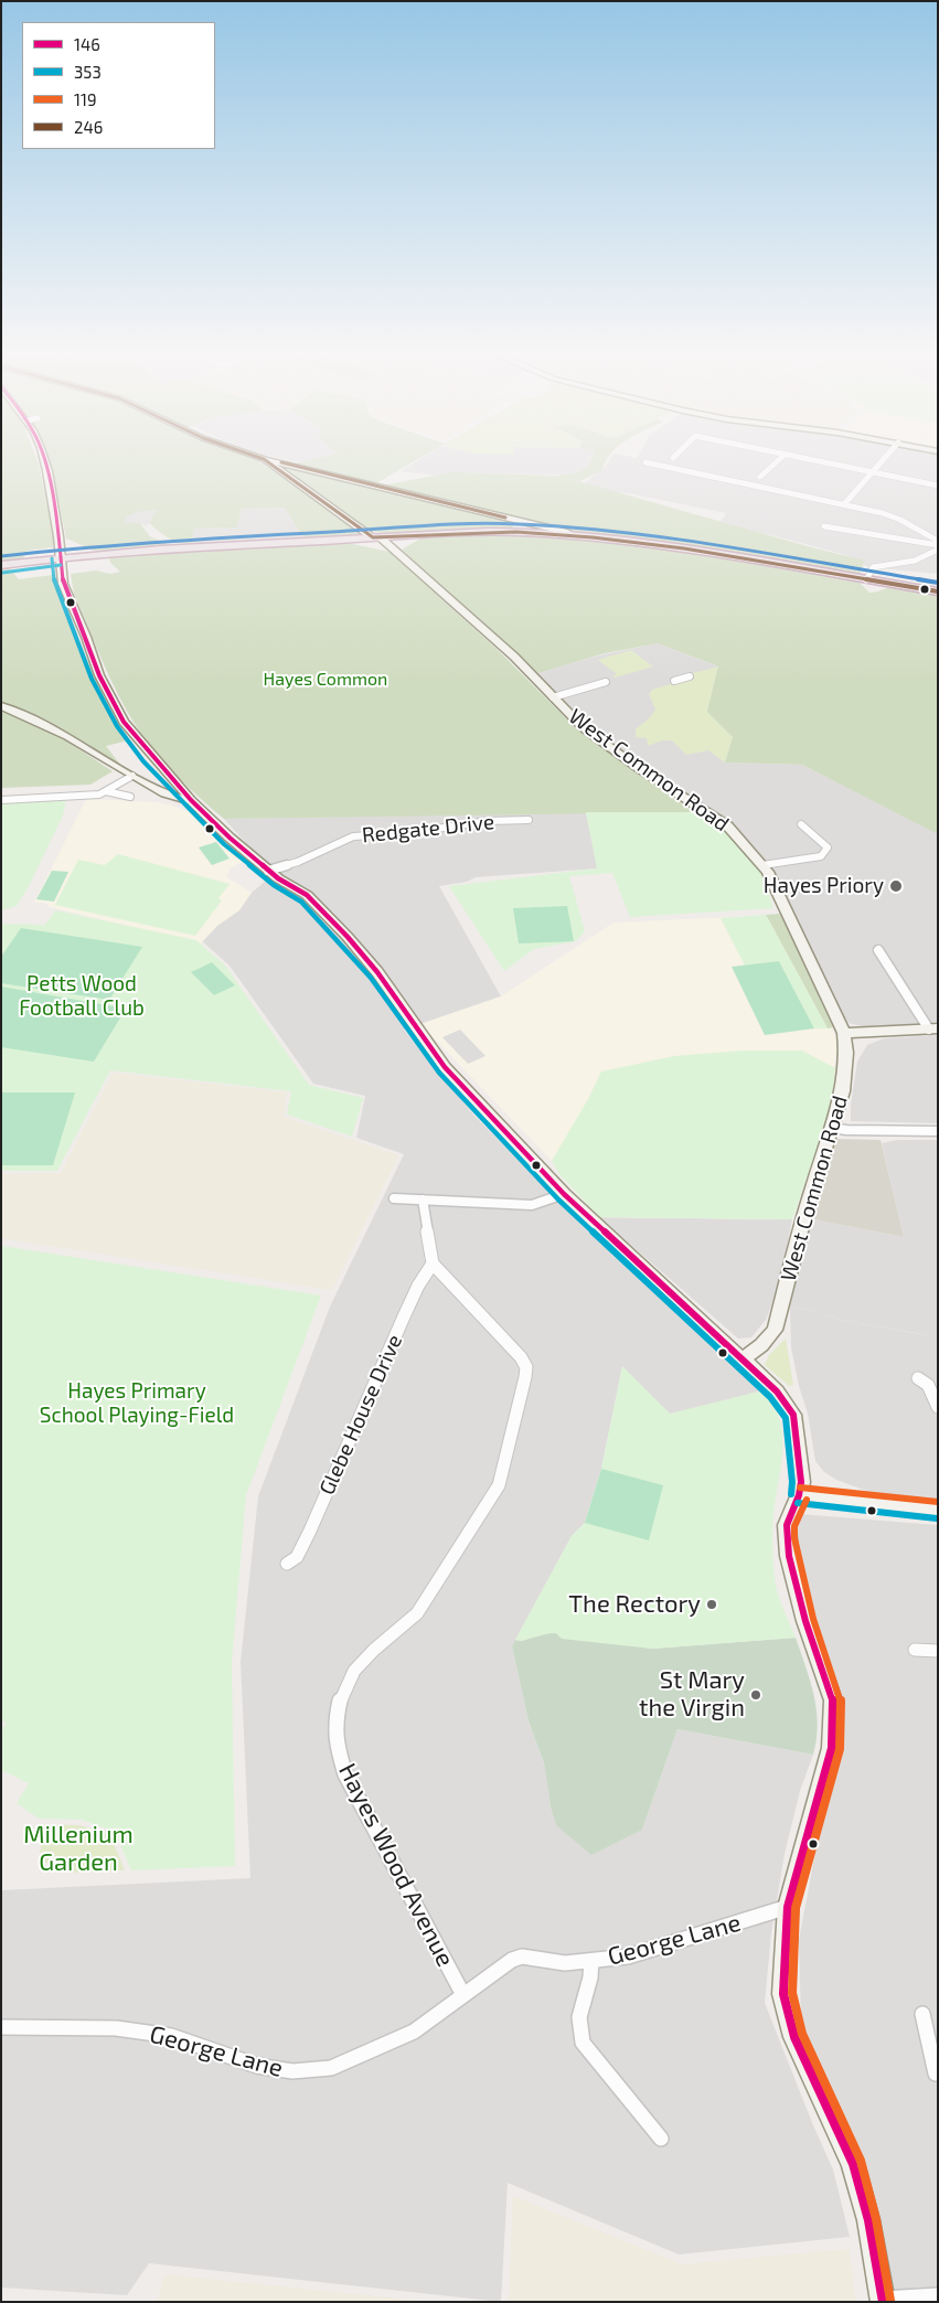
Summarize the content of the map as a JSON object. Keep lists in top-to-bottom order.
{
  "streets": {
    "street": [
      "West Common Road",
      "Redgate Drive",
      "Glebe House Drive",
      "Hayes Wood Avenue",
      "George Lane"
    ]
  },
  "crossings": [
    ["Glebe House Drive", "Hayes Wood Avenue"],
    ["Hayes Wood Avenue", "George Lane"]
  ],
  "parks": [
    "Hayes Common",
    "Petts Wood Football Club",
    "Hayes Primary School Playing-Field",
    "Millenium Garden"
  ],
  "places": ["Hayes Priory", "The Rectory", "St Mary the Virgin"],
  "lines": [
    "transit line 146",
    "transit line 246",
    "transit line 353",
    "transit line 119"
  ],
  "legend": [
    "146",
    "353",
    "119",
    "246"
  ]
}
